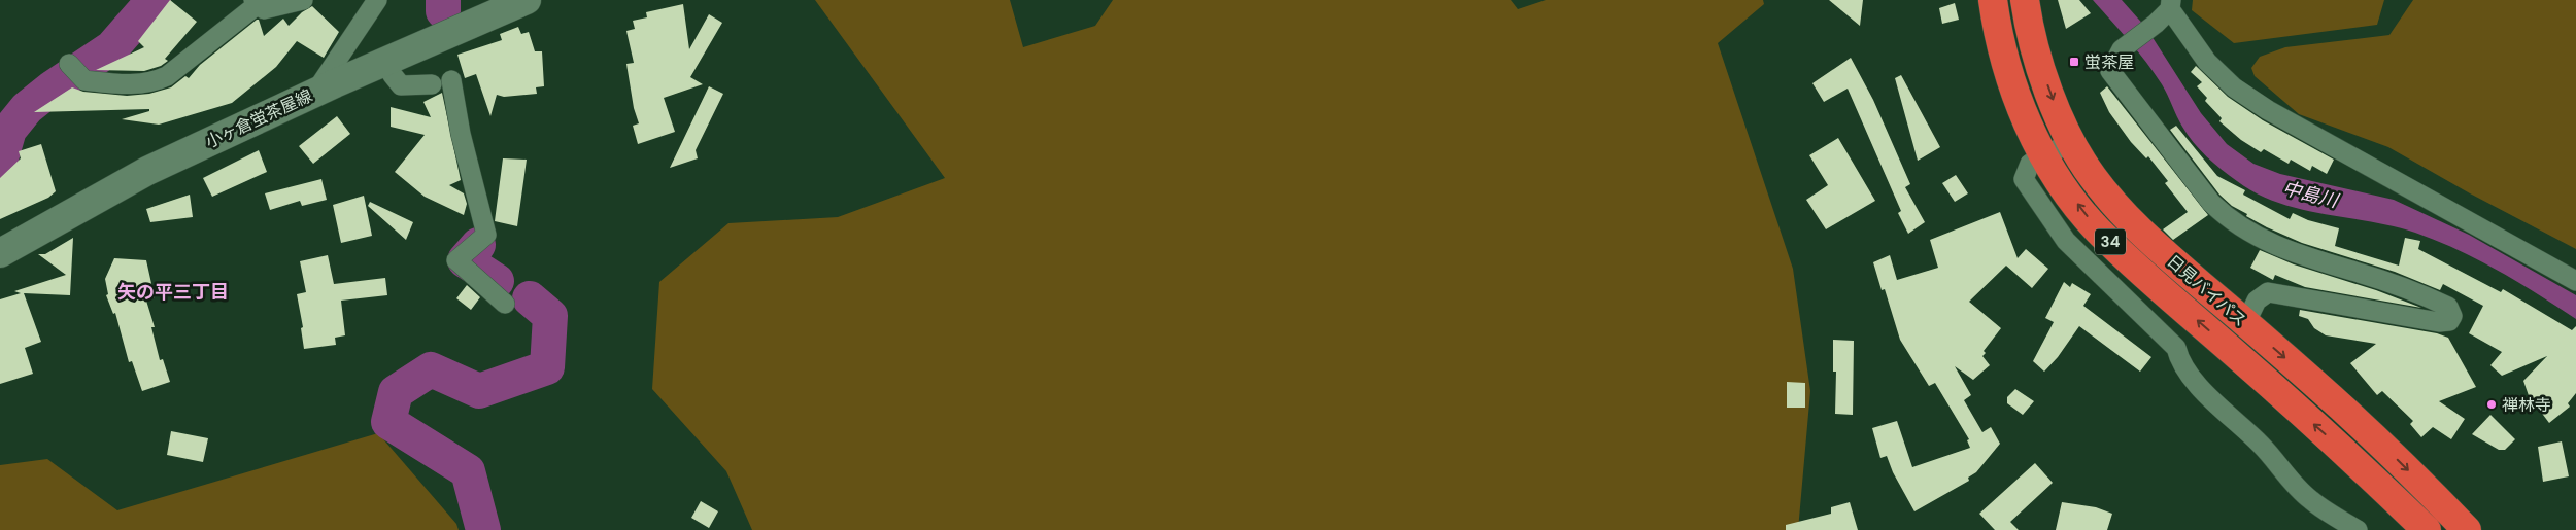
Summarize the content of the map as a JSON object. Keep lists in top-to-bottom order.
{
  "streets": {
    "highway": ["34", "日見バイパス"],
    "street": ["小ヶ倉蛍茶屋線"]
  },
  "districts": ["矢の平三丁目"],
  "water": ["中島川"],
  "places": {
    "transit": ["蛍茶屋"],
    "other": ["禅林寺"]
  }
}
